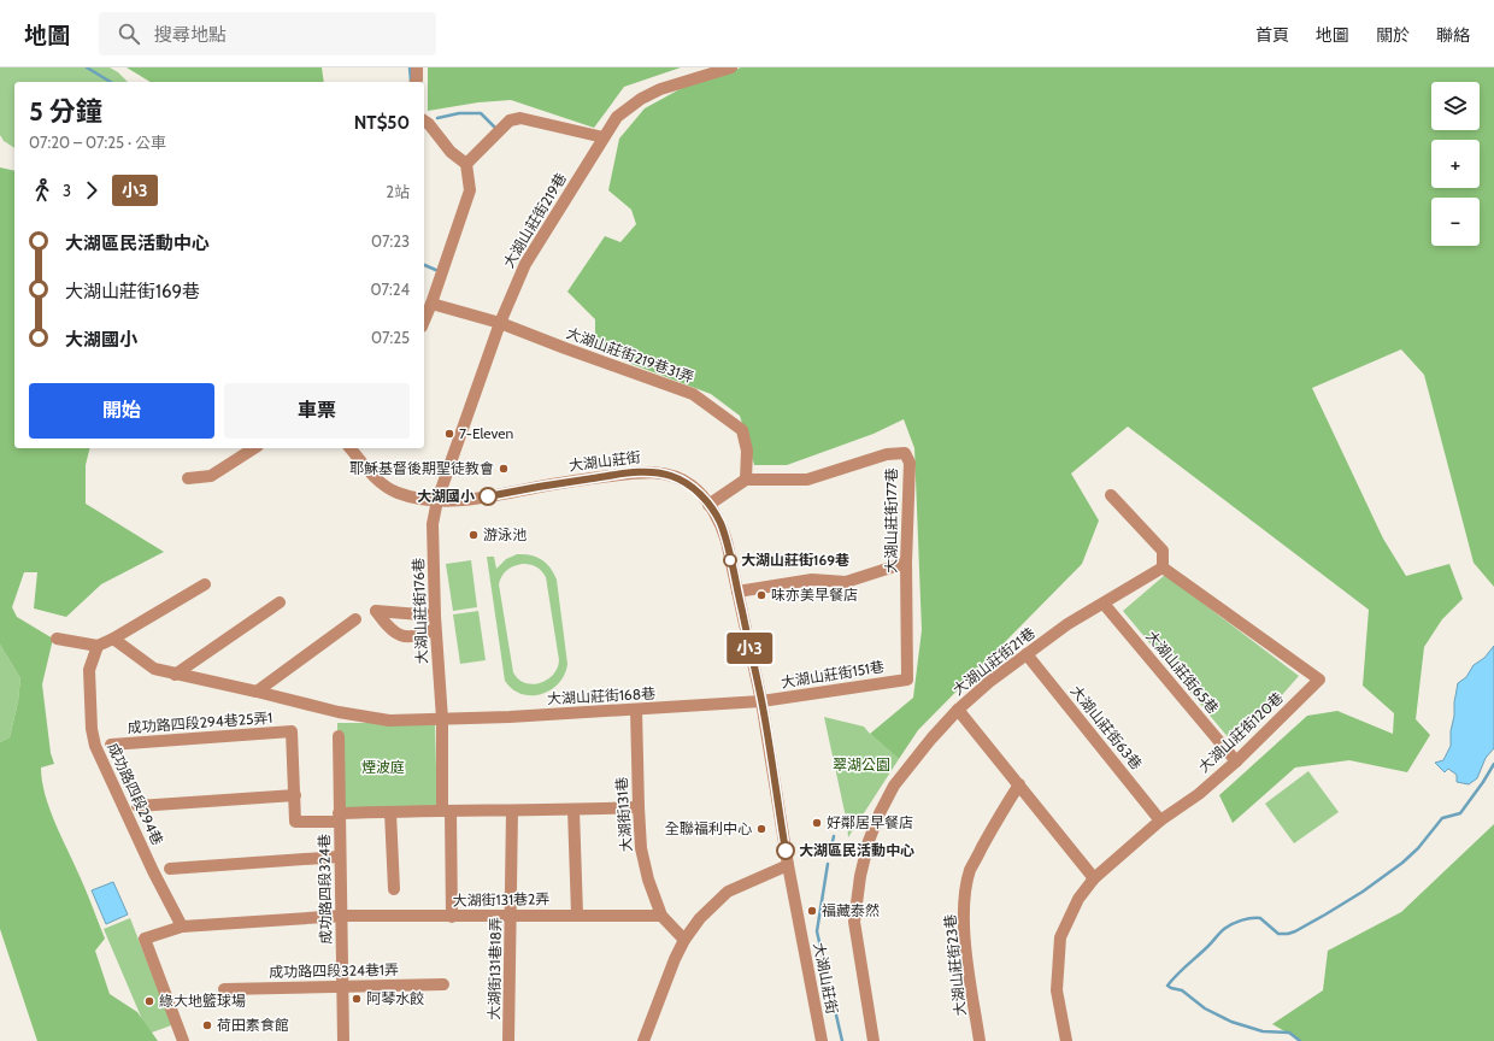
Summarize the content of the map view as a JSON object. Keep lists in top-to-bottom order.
{
  "streets": {
    "street": [
      "大湖山莊街219巷",
      "大湖山莊街219巷31弄",
      "大湖山莊街",
      "大湖山莊街177巷",
      "大湖山莊街176巷",
      "大湖山莊街21巷",
      "大湖山莊街65巷",
      "大湖山莊街151巷",
      "大湖山莊街168巷",
      "成功路四段294巷25弄1",
      "大湖山莊街63巷",
      "大湖山莊街120巷",
      "成功路四段294巷",
      "大湖街131巷",
      "成功路四段324巷",
      "大湖街131巷2弄",
      "大湖山莊街23巷",
      "大湖街131巷18弄",
      "成功路四段324巷1弄"
    ]
  },
  "crossings": [
    ["大湖山莊街219巷", "大湖山莊街219巷31弄"],
    ["大湖山莊街219巷", "大湖山莊街"],
    ["大湖山莊街219巷", "大湖山莊街176巷"],
    ["大湖山莊街219巷31弄", "大湖山莊街177巷"],
    ["大湖山莊街", "大湖山莊街176巷"],
    ["大湖山莊街", "大湖山莊街151巷"],
    ["大湖山莊街", "大湖山莊街168巷"],
    ["大湖山莊街177巷", "大湖山莊街151巷"],
    ["大湖山莊街176巷", "大湖山莊街168巷"],
    ["大湖山莊街21巷", "大湖山莊街65巷"],
    ["大湖山莊街21巷", "大湖山莊街63巷"],
    ["大湖山莊街21巷", "大湖山莊街120巷"],
    ["大湖山莊街65巷", "大湖山莊街120巷"],
    ["大湖山莊街151巷", "大湖山莊街168巷"],
    ["大湖山莊街168巷", "大湖街131巷"],
    ["大湖山莊街63巷", "大湖山莊街120巷"],
    ["成功路四段294巷", "大湖街131巷2弄"],
    ["大湖街131巷", "大湖街131巷2弄"],
    ["成功路四段324巷", "大湖街131巷2弄"],
    ["成功路四段324巷", "成功路四段324巷1弄"],
    ["大湖街131巷2弄", "大湖街131巷18弄"]
  ],
  "parks": ["翠湖公園", "煙波庭"],
  "places": [
    "7-Eleven",
    "耶穌基督後期聖徒教會",
    "大湖國小",
    "游泳池",
    "大湖山莊街169巷",
    "味亦美早餐店",
    "好鄰居早餐店",
    "全聯福利中心",
    "大湖區民活動中心",
    "福藏泰然",
    "阿琴水餃",
    "綠大地籃球場",
    "荷田素食館"
  ],
  "lines": ["bus line 小3"],
  "page": {
    "header": "地圖",
    "search": "搜尋地點",
    "nav": [
      "首頁",
      "地圖",
      "關於",
      "聯絡"
    ],
    "on_map": "小3",
    "map_buttons": ["+", "−"],
    "heading": ["5 分鐘", "07:20 – 07:25 · 公車", "NT$50"],
    "legs": ["3", "小3", "2站"],
    "list": [
      {
        "name": "大湖區民活動中心",
        "value": "07:23"
      },
      {
        "name": "大湖山莊街169巷",
        "value": "07:24"
      },
      {
        "name": "大湖國小",
        "value": "07:25"
      }
    ],
    "buttons": ["開始", "車票"]
  }
}
